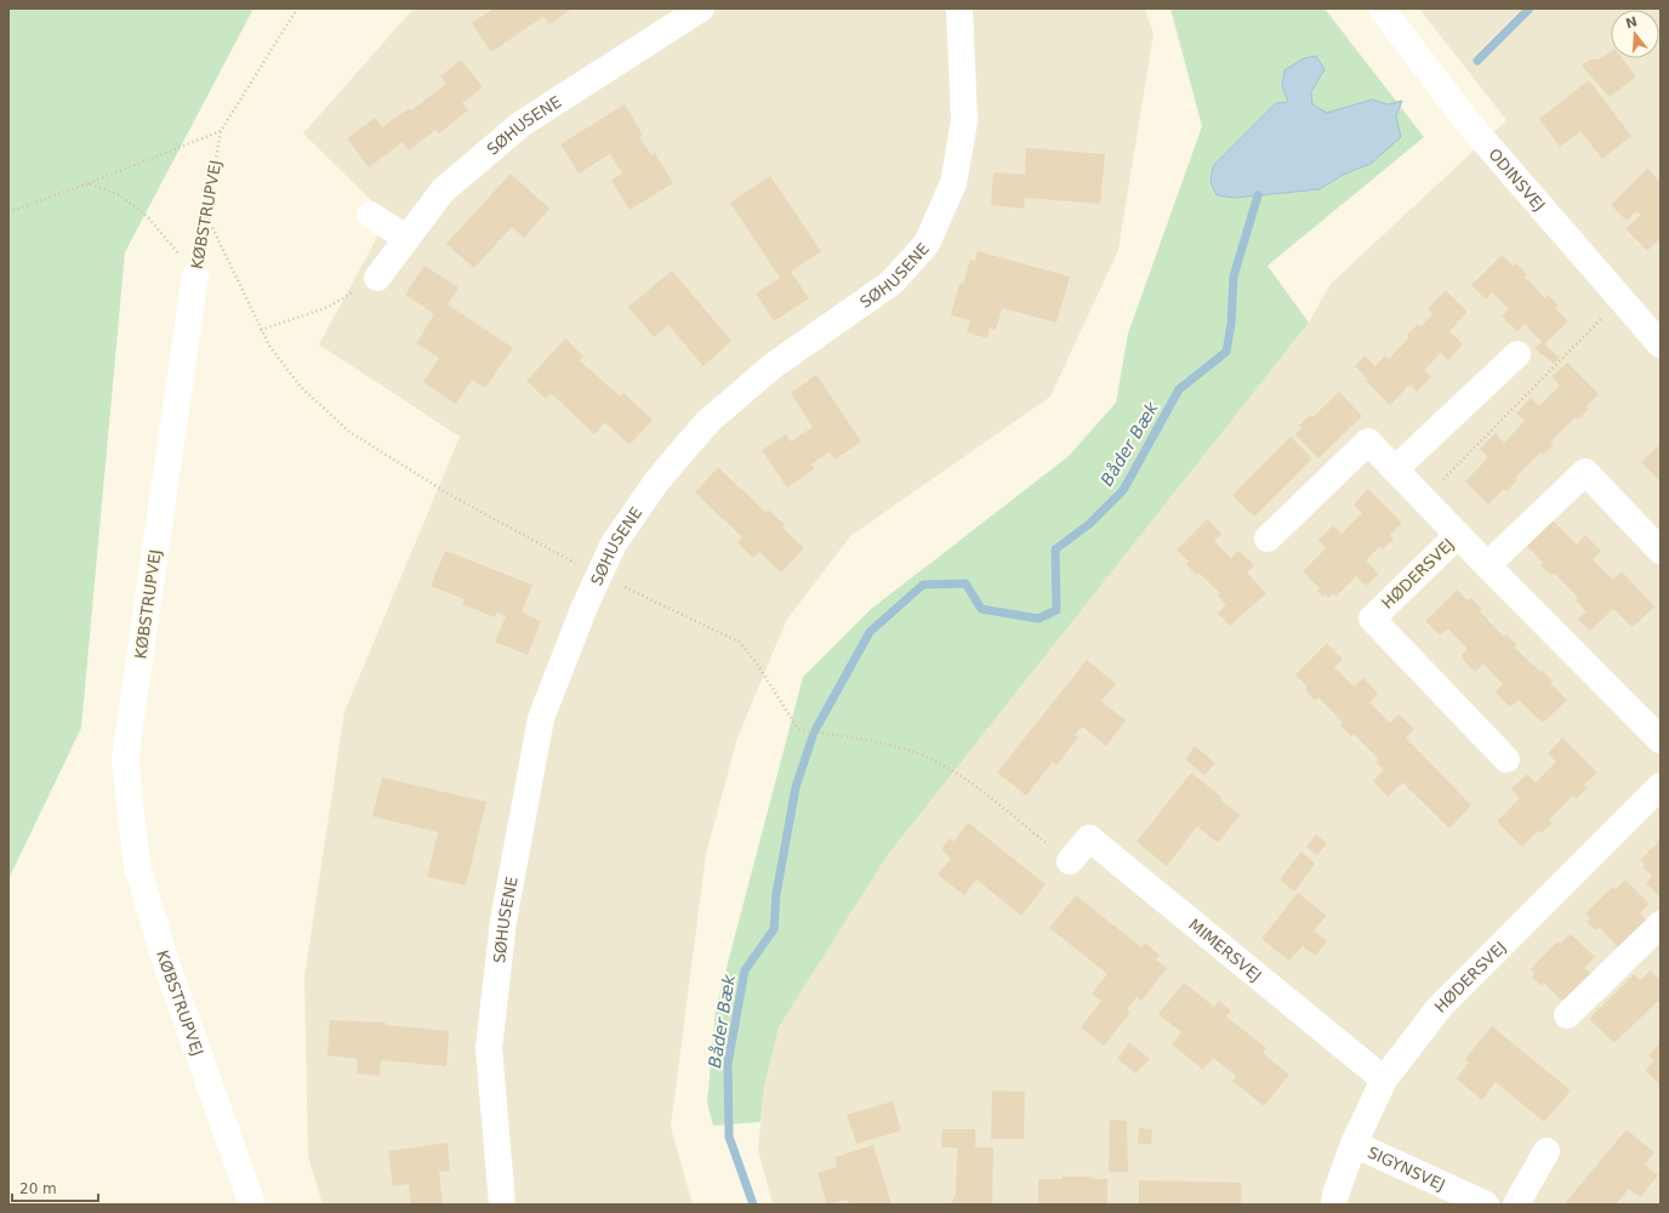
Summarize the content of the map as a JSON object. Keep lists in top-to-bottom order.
{
  "streets": {
    "street": [
      "SØHUSENE",
      "ODINSVEJ",
      "KØBSTRUPVEJ",
      "HØDERSVEJ",
      "MIMERSVEJ",
      "SIGYNSVEJ"
    ]
  },
  "crossings": [
    ["HØDERSVEJ", "MIMERSVEJ"],
    ["HØDERSVEJ", "SIGYNSVEJ"]
  ],
  "water": ["Båder Bæk"],
  "scale_bar": "20 m",
  "north": "top"
}
